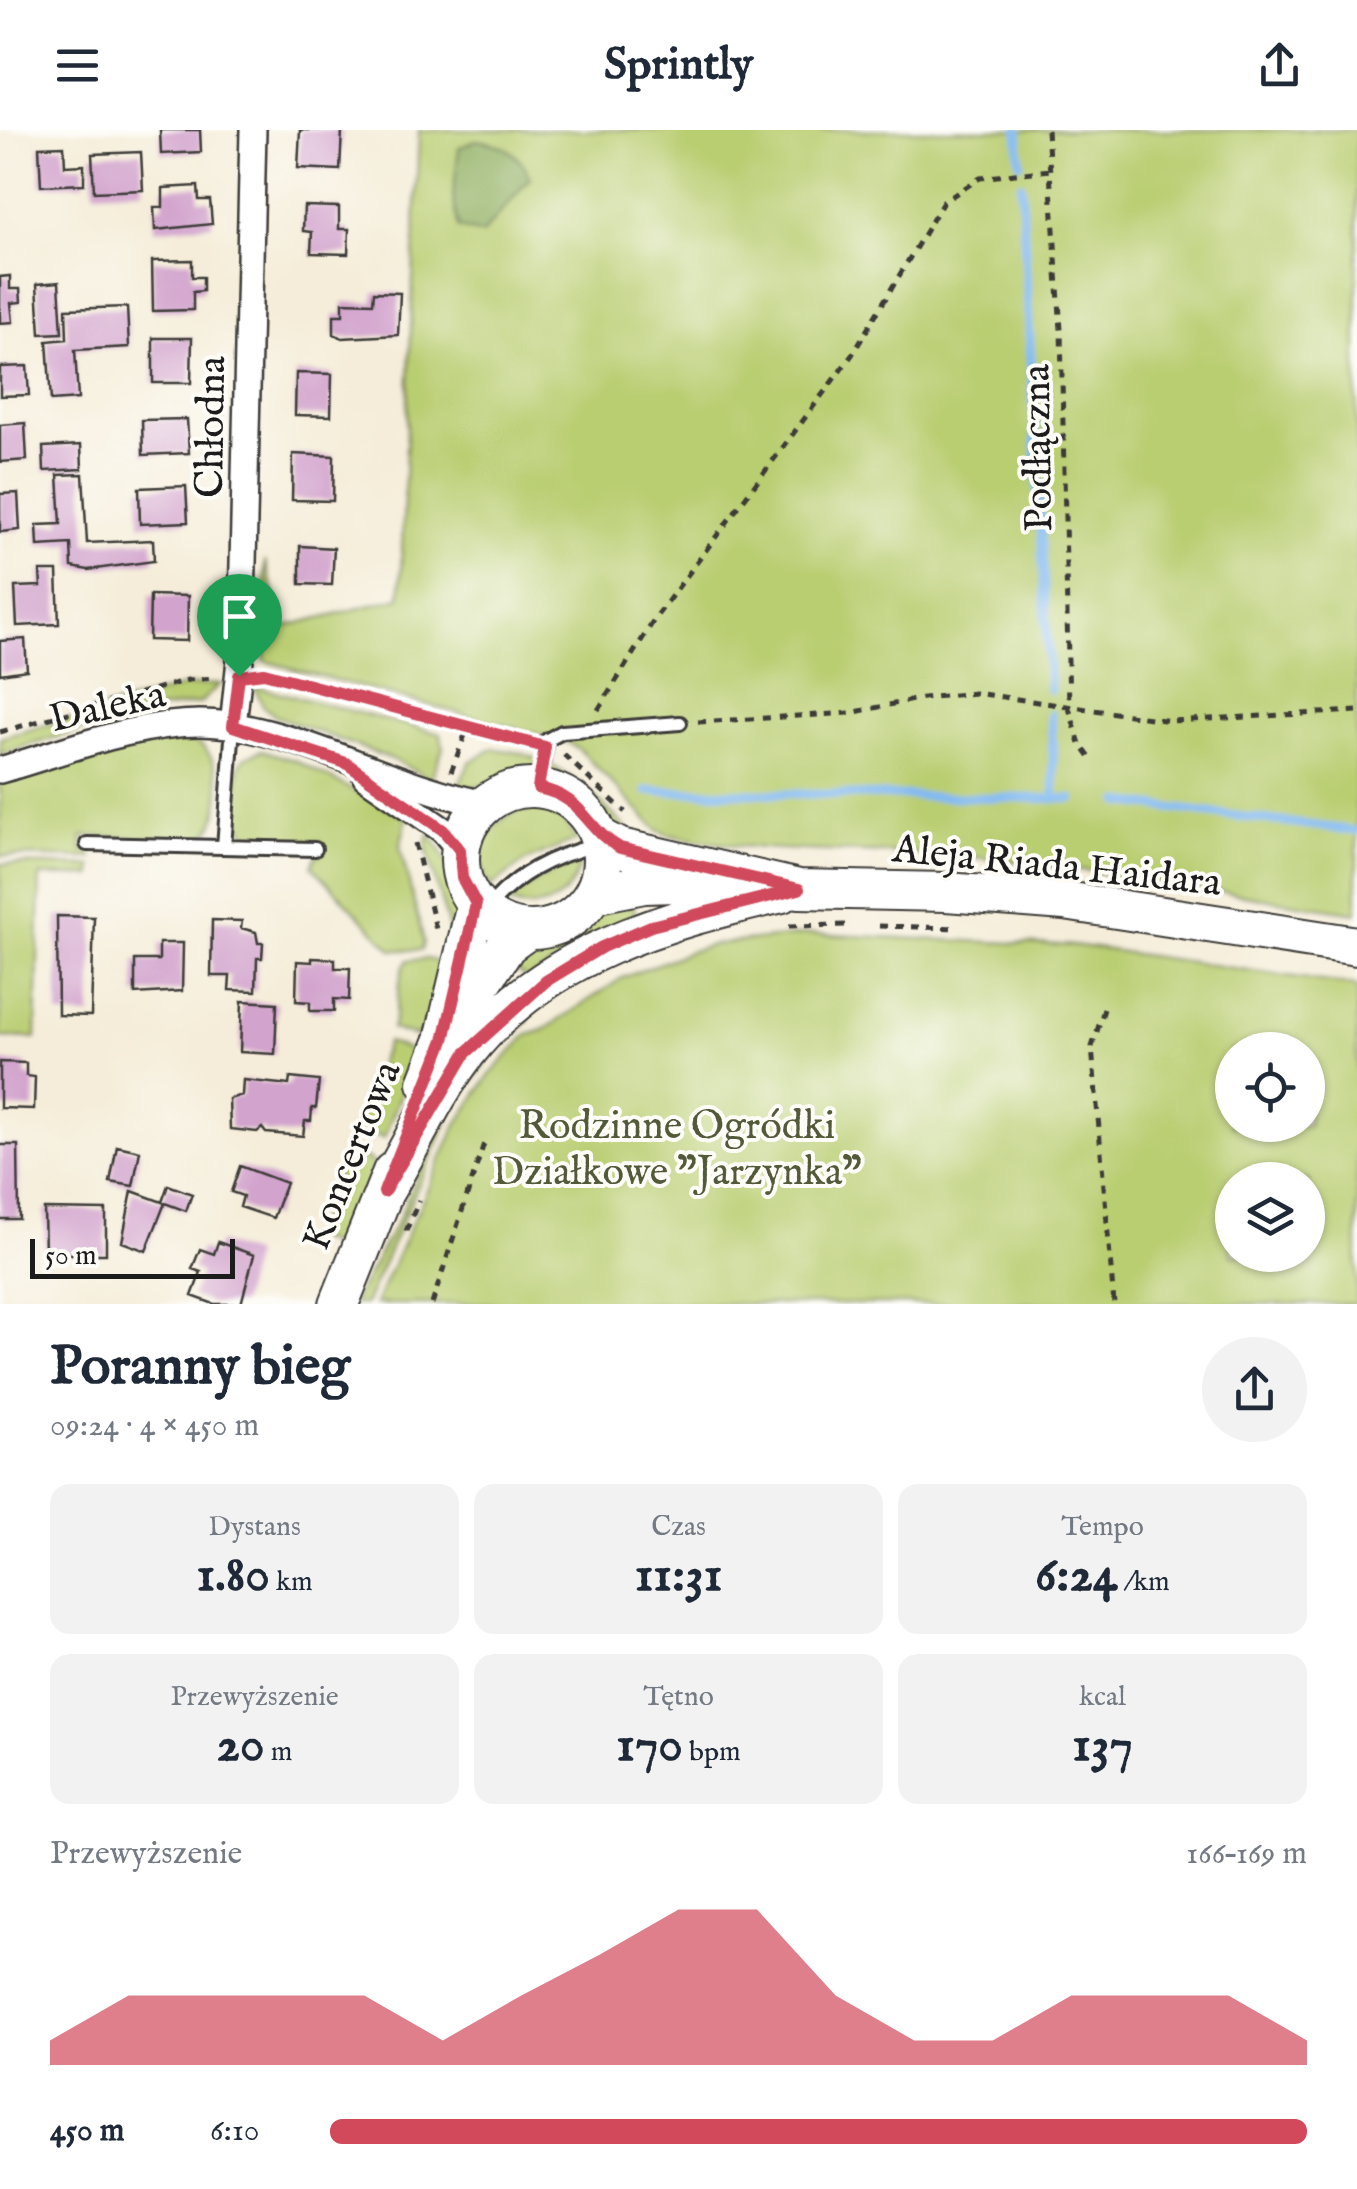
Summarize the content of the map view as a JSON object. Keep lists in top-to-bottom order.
{
  "streets": {
    "street": [
      "Chłodna",
      "Daleka",
      "Aleja Riada Haidara",
      "Koncertowa"
    ],
    "path": ["Podłączna"]
  },
  "crossings": [
    ["Chłodna", "Daleka"]
  ],
  "parks": ["Rodzinne Ogródki Działkowe \"Jarzynka\""],
  "scale_bar": "50 m",
  "page": {
    "header": "Sprintly",
    "scale": "50 m",
    "heading": ["Poranny bieg", "09:24 · 4 × 450 m"],
    "stats": [
      ["Dystans", "1.80 km"],
      ["Czas", "11:31"],
      ["Tempo", "6:24 /km"],
      ["Przewyższenie", "20 m"],
      ["Tętno", "170 bpm"],
      ["kcal", "137"]
    ],
    "chart": ["Przewyższenie", "166–169 m"],
    "list": [
      {
        "name": "450 m",
        "note": "6:10"
      }
    ]
  }
}
